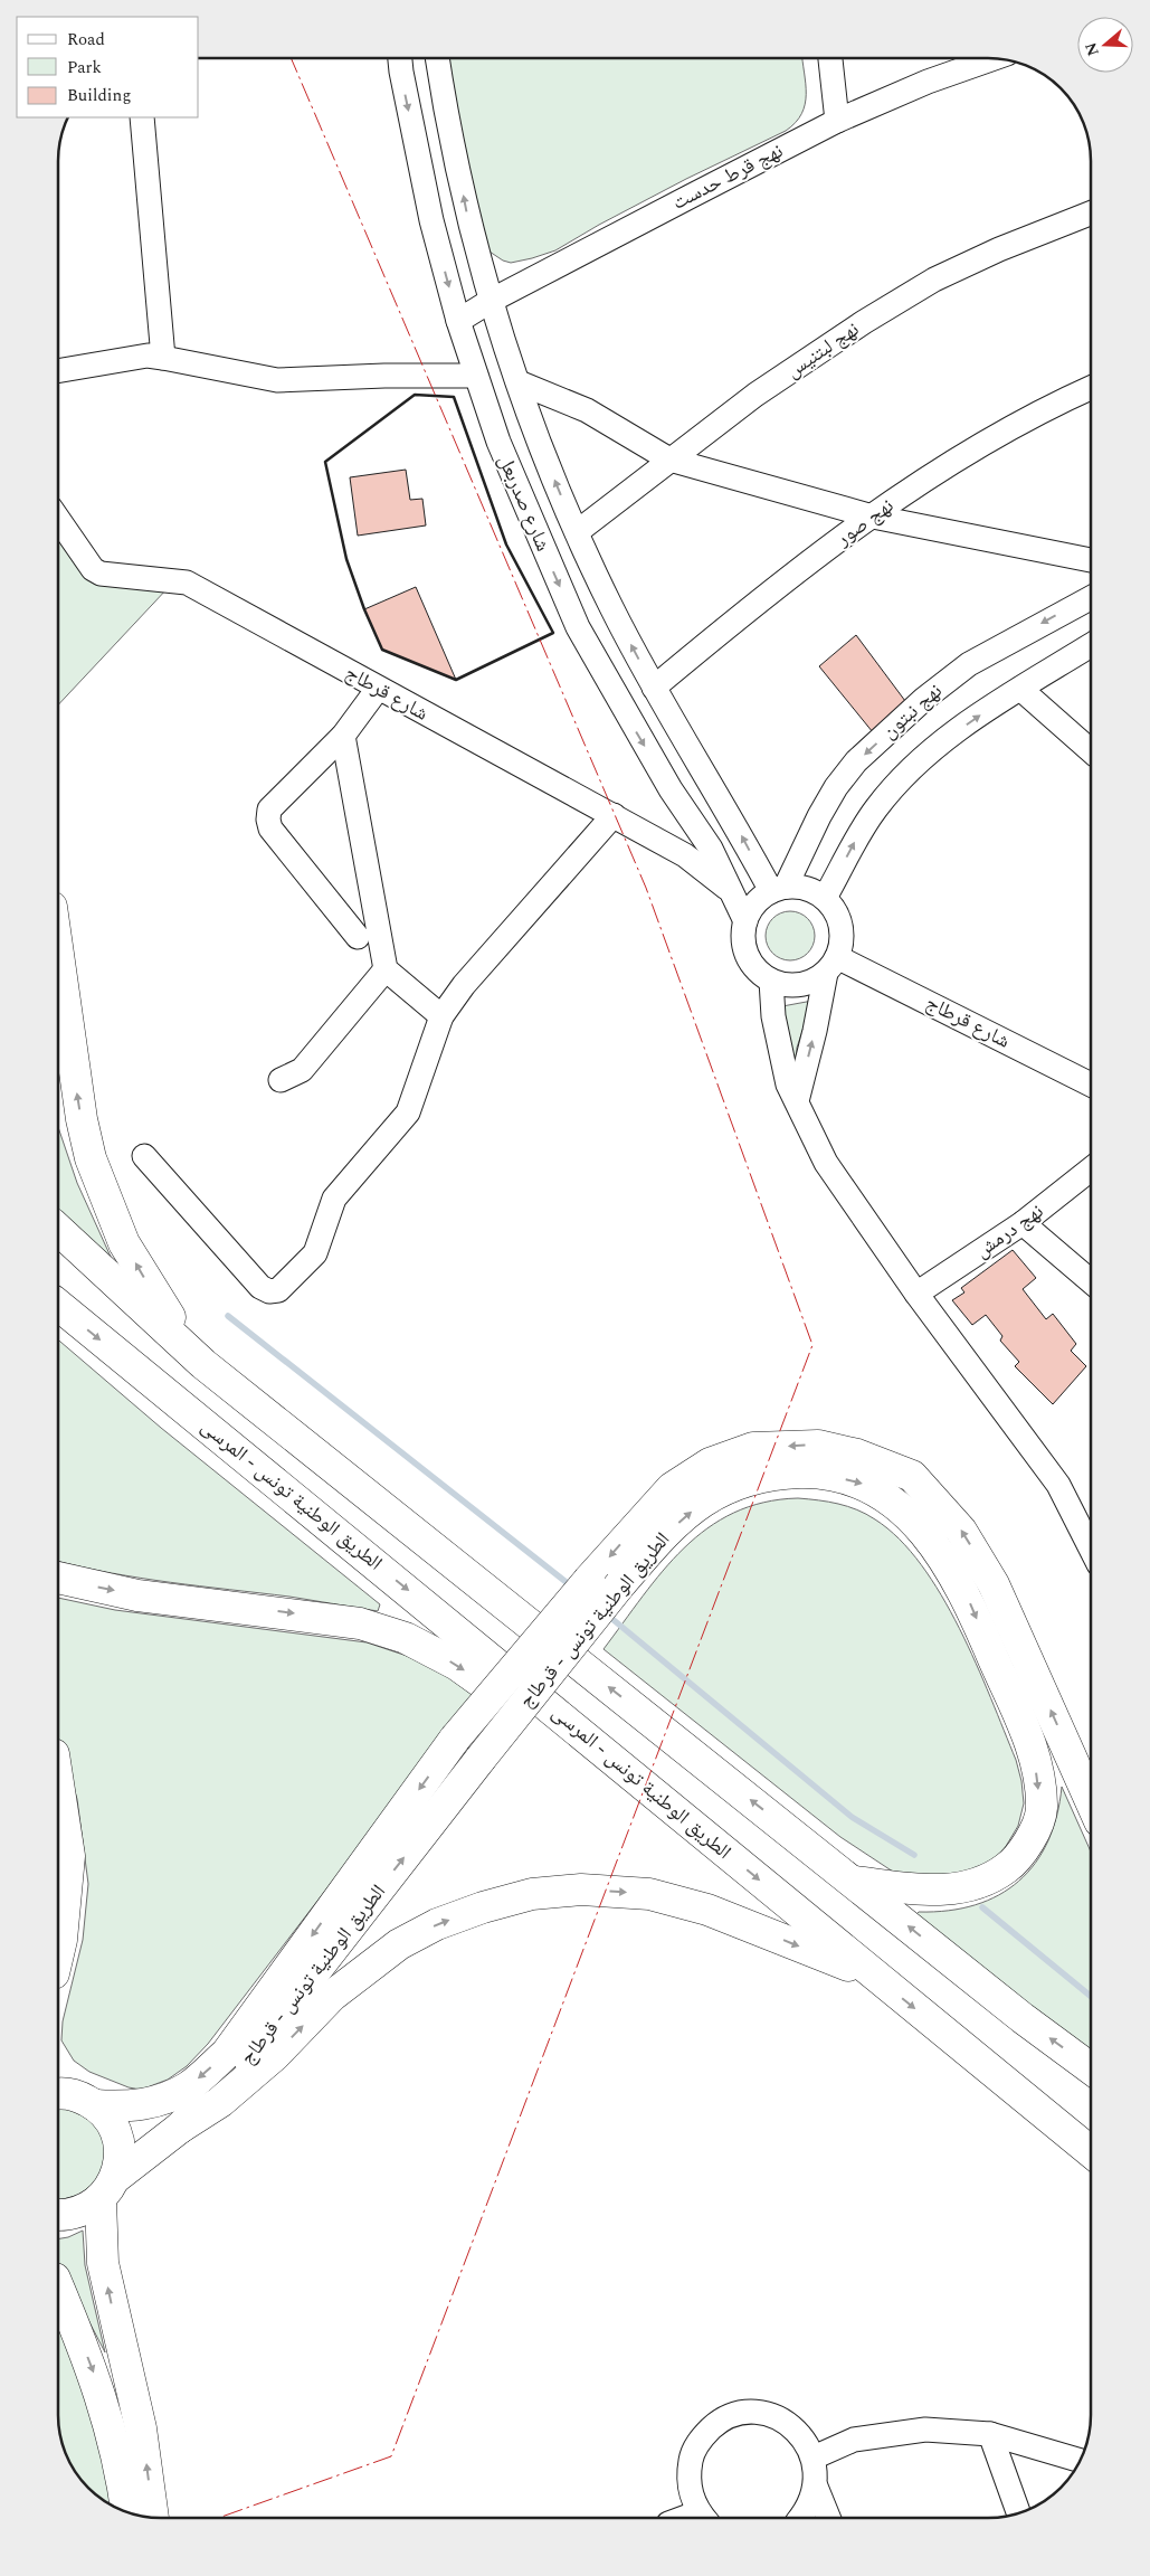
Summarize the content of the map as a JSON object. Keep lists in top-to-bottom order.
{
  "streets": {
    "highway": ["الطريق الوطنية تونس - المرسى", "الطريق الوطنية تونس - قرطاج"],
    "street": [
      "نهج قرط حدست",
      "نهج لبتنيس",
      "شارع صدربعل",
      "نهج صور",
      "شارع قرطاج",
      "نهج نبتون",
      "نهج درمش"
    ]
  },
  "crossings": [
    ["نهج قرط حدست", "شارع صدربعل"],
    ["نهج لبتنيس", "شارع صدربعل"],
    ["شارع صدربعل", "نهج صور"],
    ["شارع صدربعل", "شارع قرطاج"],
    ["شارع صدربعل", "نهج نبتون"],
    ["شارع قرطاج", "نهج نبتون"]
  ],
  "legend": ["Road", "Park", "Building"],
  "north": "left"
}
